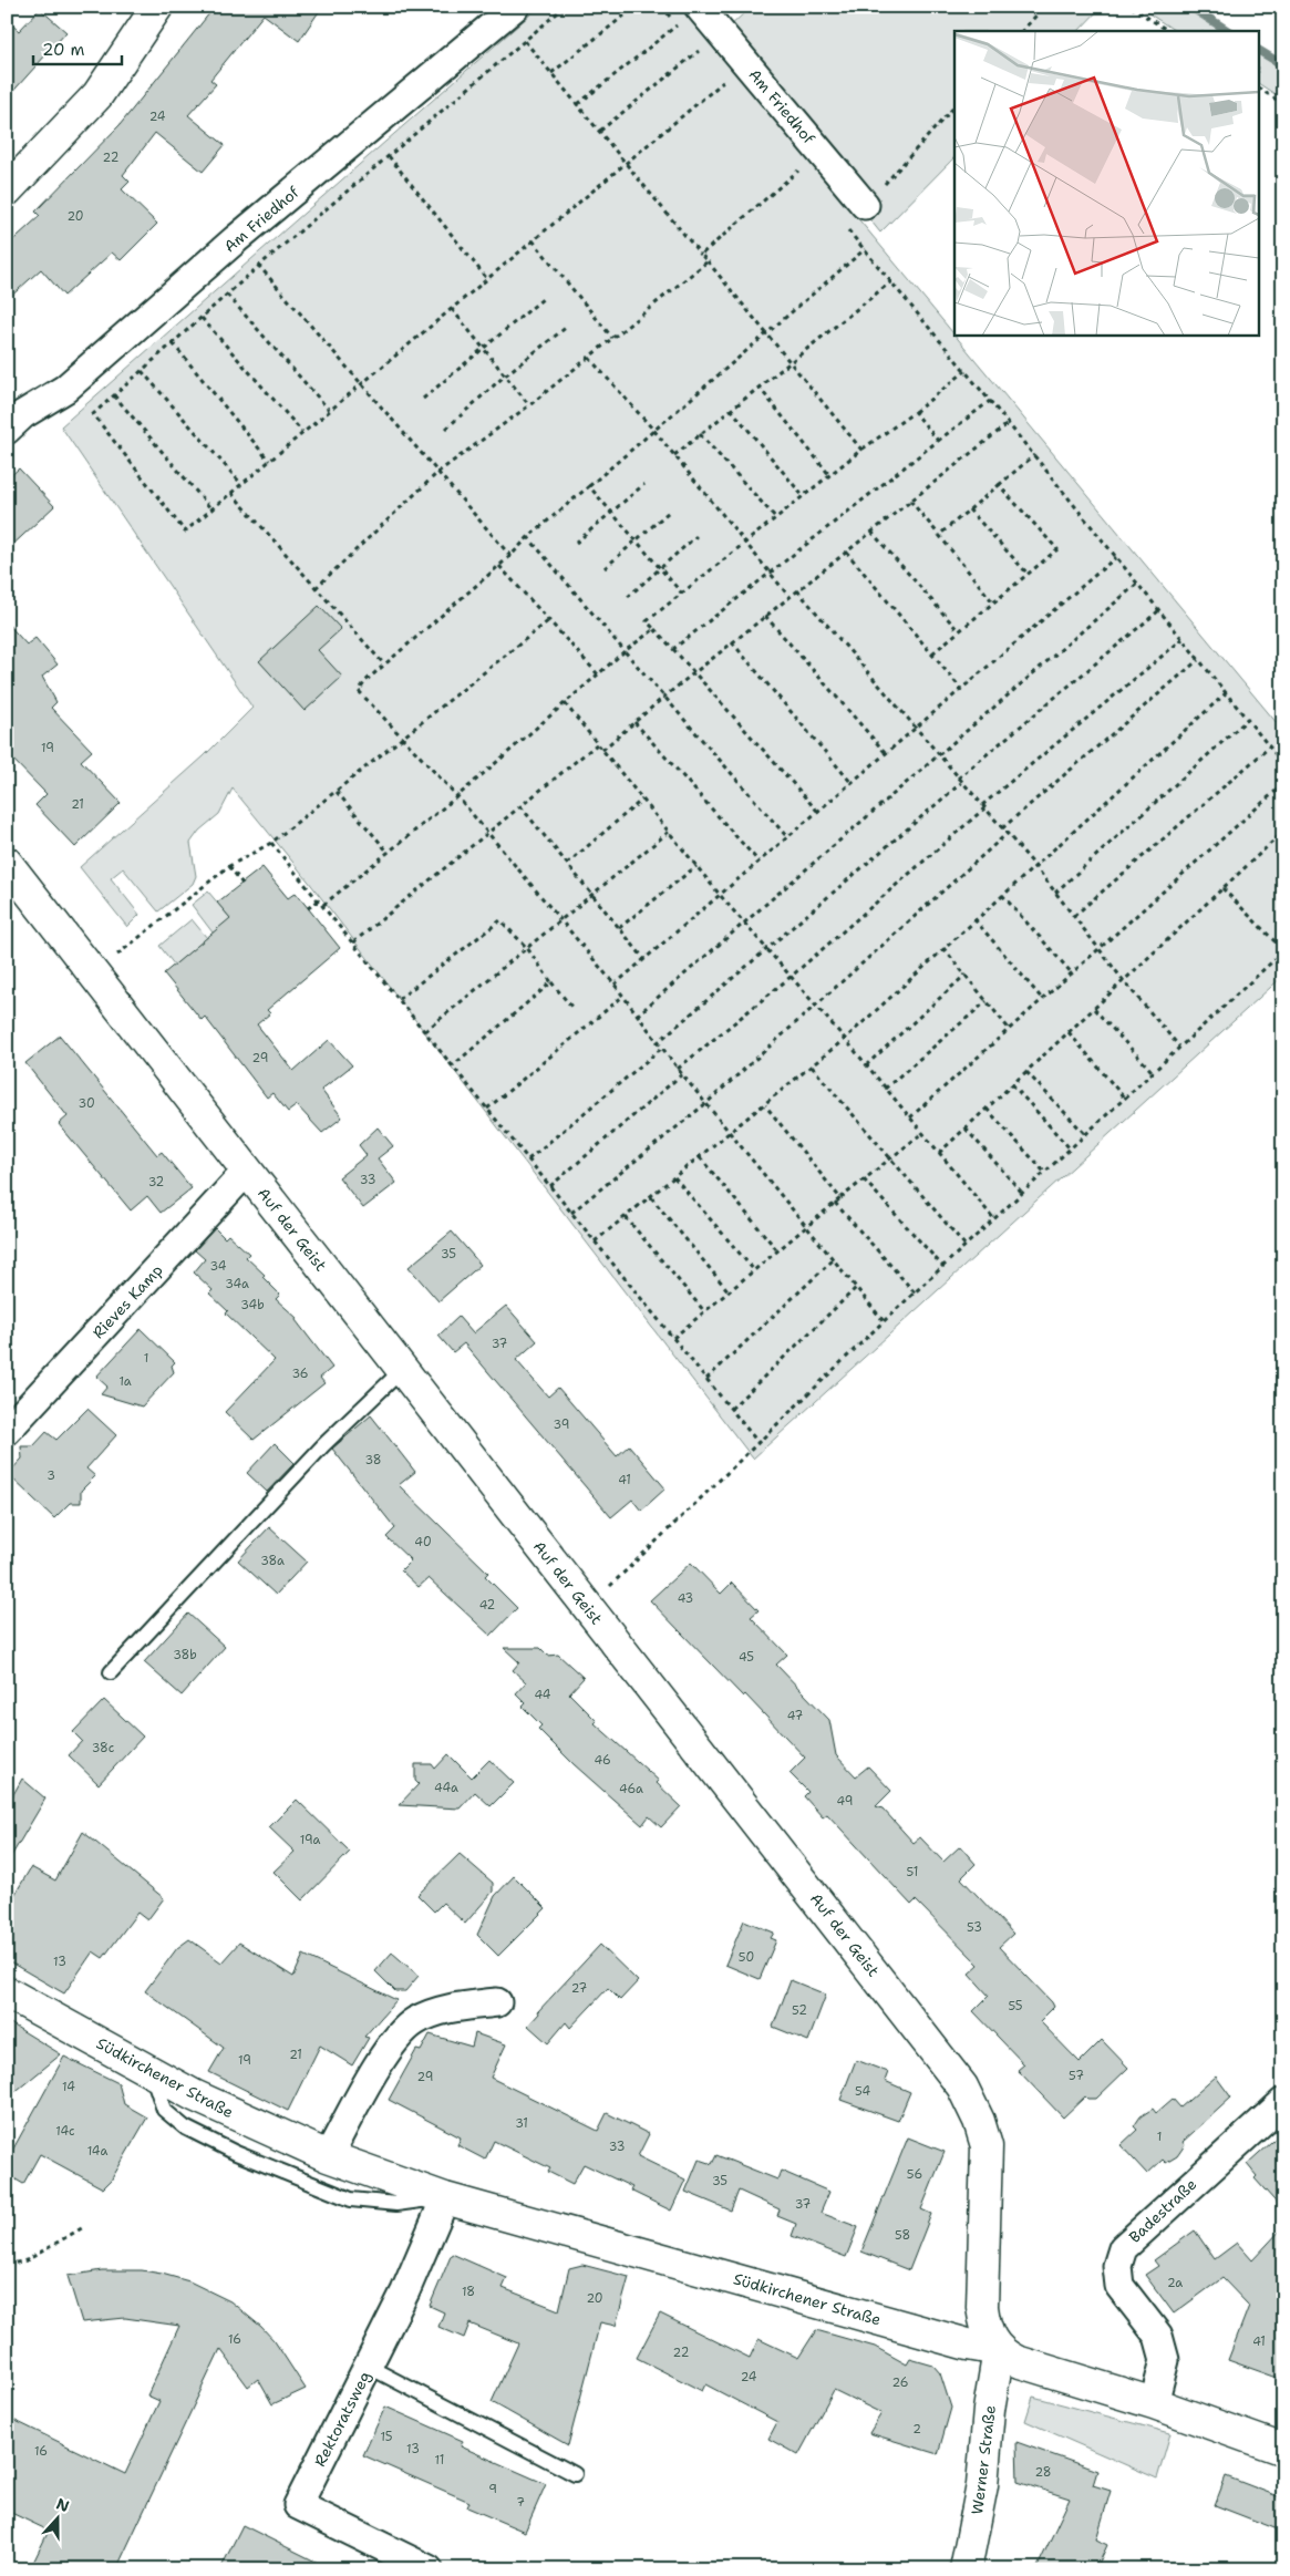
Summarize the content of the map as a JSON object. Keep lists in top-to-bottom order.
{
  "streets": {
    "street": [
      "Am Friedhof",
      "Auf der Geist",
      "Rieves Kamp",
      "Südkirchener Straße",
      "Badestraße",
      "Rektoratsweg",
      "Werner Straße"
    ]
  },
  "crossings": [
    ["Auf der Geist", "Rieves Kamp"],
    ["Auf der Geist", "Südkirchener Straße"],
    ["Auf der Geist", "Werner Straße"],
    ["Südkirchener Straße", "Badestraße"],
    ["Südkirchener Straße", "Rektoratsweg"],
    ["Südkirchener Straße", "Werner Straße"]
  ],
  "house_numbers": [
    "24",
    "22",
    "20",
    "19",
    "21",
    "29",
    "30",
    "33",
    "32",
    "35",
    "34",
    "34a",
    "34b",
    "37",
    "1",
    "36",
    "1a",
    "39",
    "38",
    "3",
    "41",
    "40",
    "38a",
    "43",
    "42",
    "38b",
    "45",
    "44",
    "47",
    "38c",
    "46",
    "44a",
    "46a",
    "49",
    "19a",
    "51",
    "53",
    "50",
    "13",
    "27",
    "55",
    "52",
    "21",
    "19",
    "57",
    "29",
    "14",
    "54",
    "31",
    "14c",
    "1",
    "33",
    "14a",
    "56",
    "35",
    "37",
    "58",
    "2a",
    "18",
    "20",
    "16",
    "41",
    "22",
    "24",
    "26",
    "2",
    "15",
    "13",
    "16",
    "11",
    "28",
    "9",
    "7"
  ],
  "scale_bar": "20 m",
  "north": "top"
}
